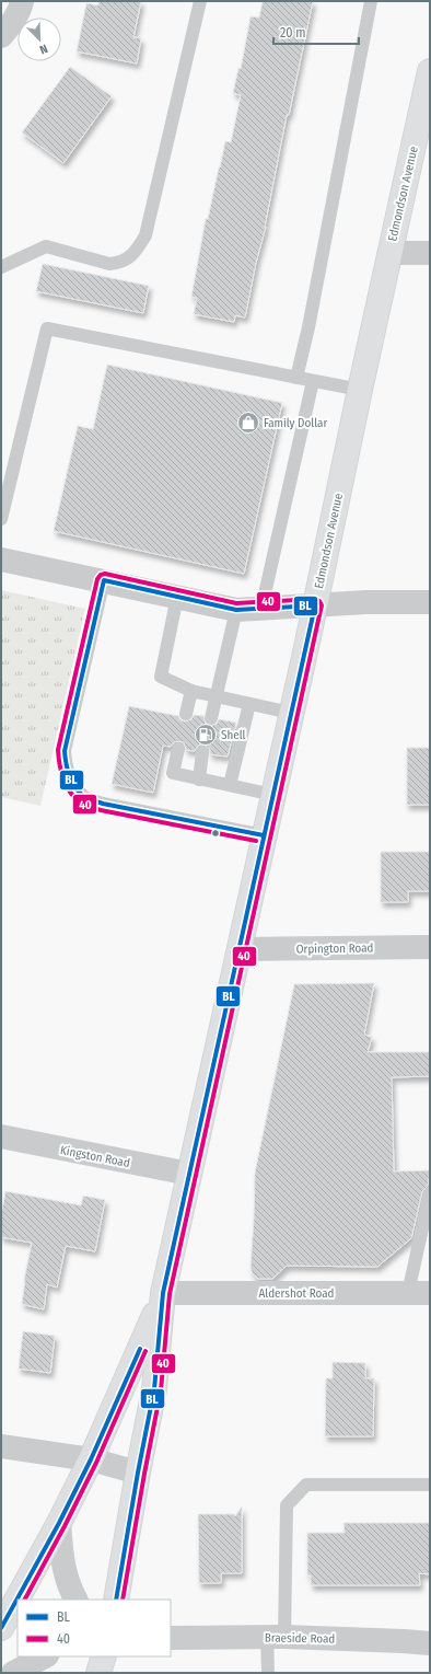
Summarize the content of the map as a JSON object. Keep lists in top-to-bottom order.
{
  "streets": {
    "main road": ["Edmondson Avenue"],
    "street": [
      "Orpington Road",
      "Kingston Road",
      "Aldershot Road",
      "Braeside Road"
    ]
  },
  "crossings": [
    ["Edmondson Avenue", "Orpington Road"],
    ["Edmondson Avenue", "Kingston Road"],
    ["Edmondson Avenue", "Aldershot Road"]
  ],
  "places": {
    "shop": ["Family Dollar"],
    "fuel station": ["Shell"]
  },
  "lines": ["transit line 40", "transit line BL"],
  "legend": ["BL", "40"],
  "scale_bar": "20 m",
  "north": "bottom right"
}
